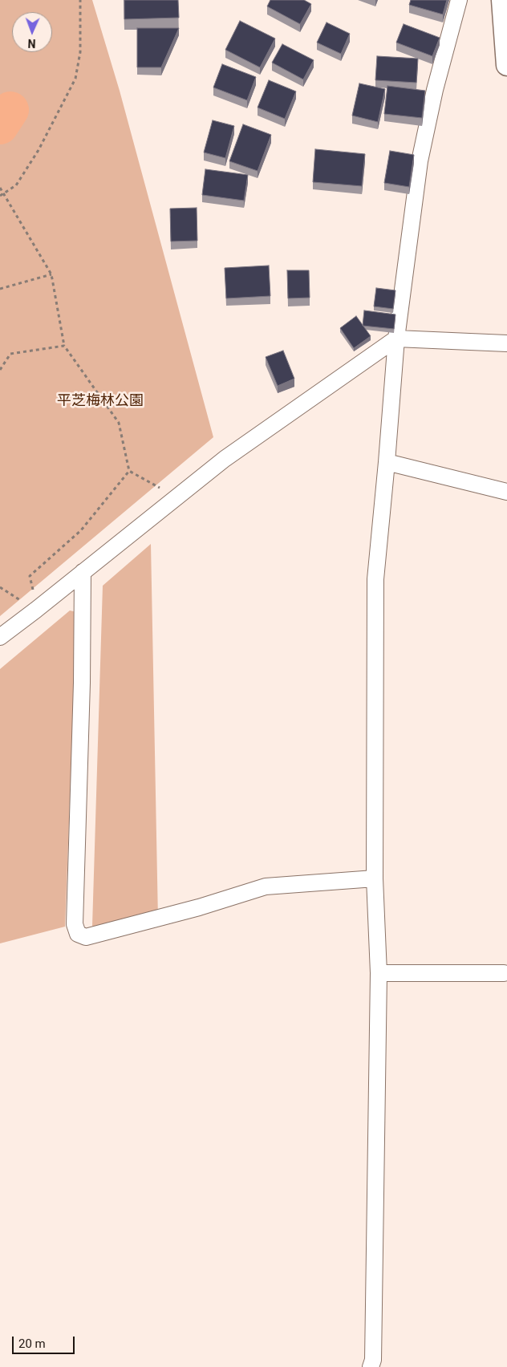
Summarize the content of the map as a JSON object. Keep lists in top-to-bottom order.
{
  "parks": ["平芝梅林公園"],
  "scale_bar": "20 m",
  "north": "bottom"
}
